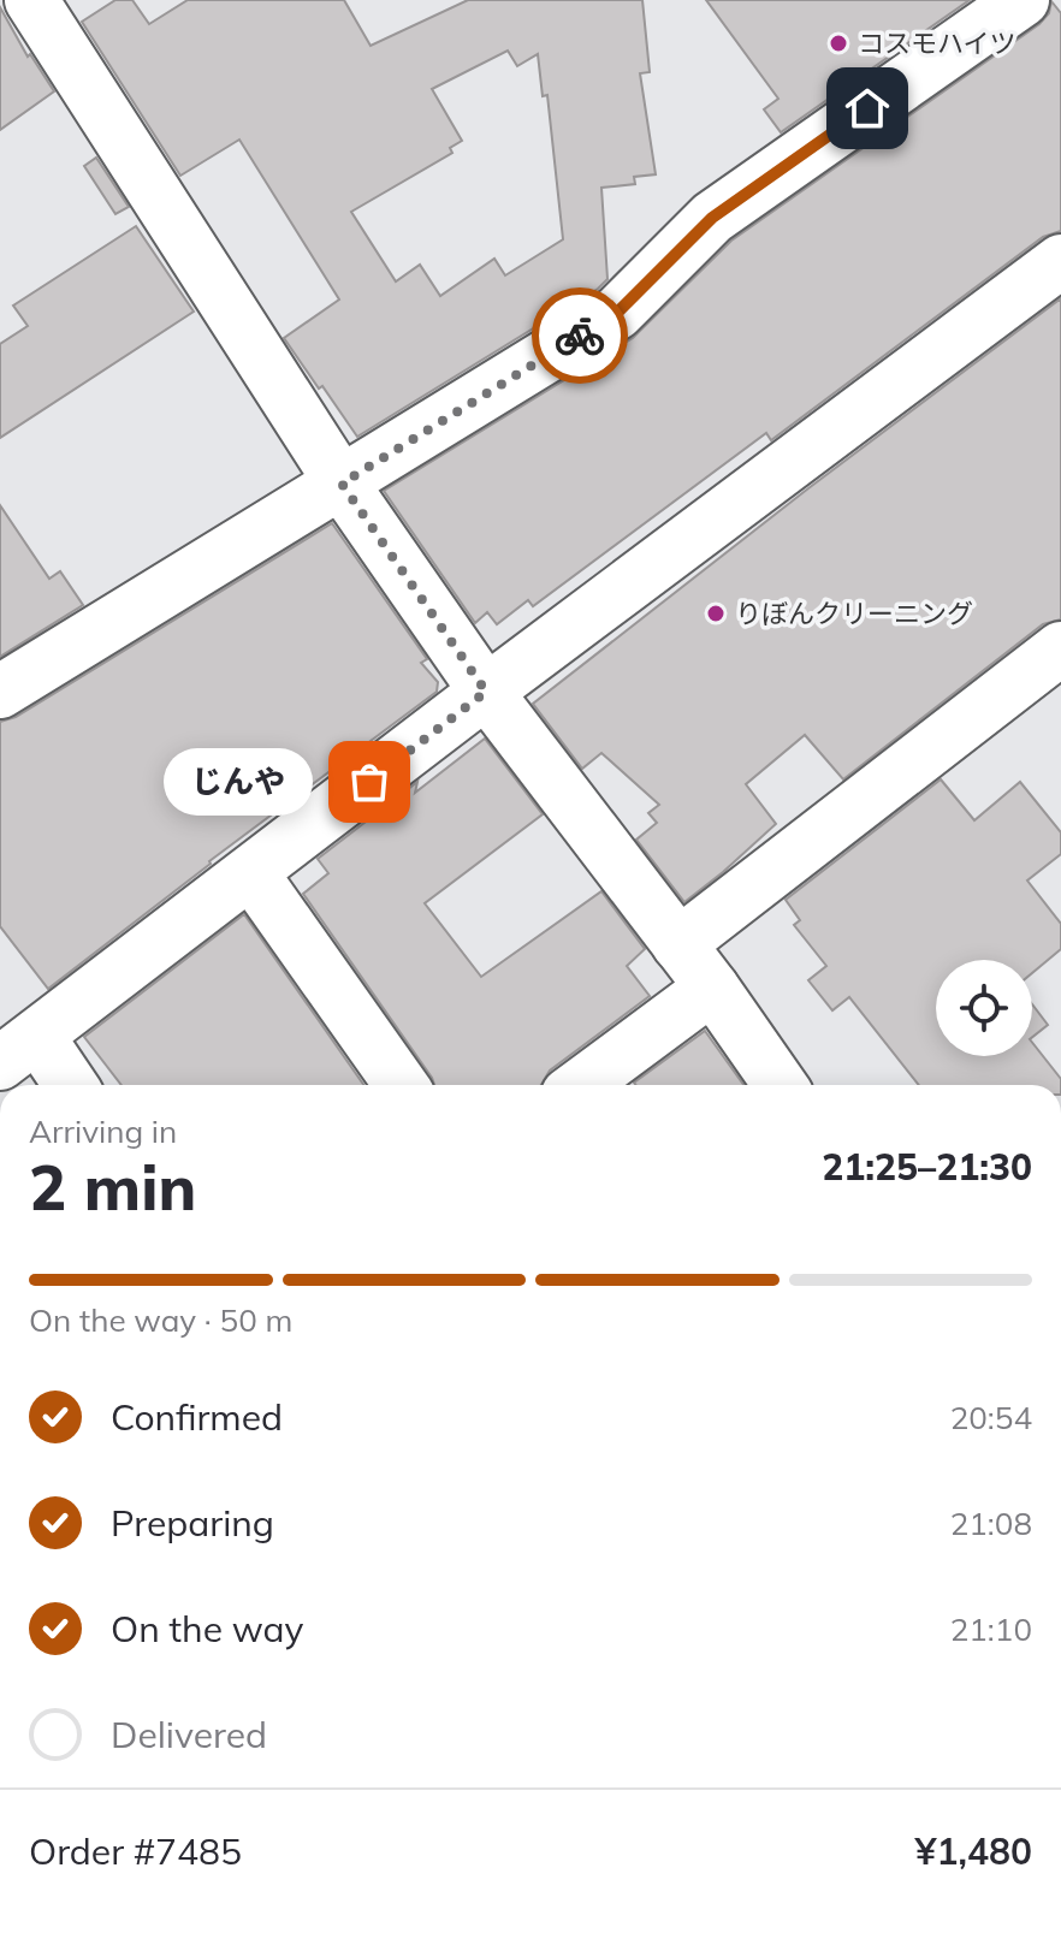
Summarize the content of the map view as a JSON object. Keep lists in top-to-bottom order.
{
  "places": ["コスモハイツ", "りぼんクリーニング", "じんや"],
  "page": {
    "bubble": "じんや",
    "heading": ["2 min", "Arriving in", "21:25–21:30"],
    "panel": ["Order #7485", "¥1,480"],
    "bar": "On the way · 50 m",
    "list": [
      ["Confirmed", "20:54"],
      ["Preparing", "21:08"],
      ["On the way", "21:10"],
      "Delivered"
    ]
  }
}
